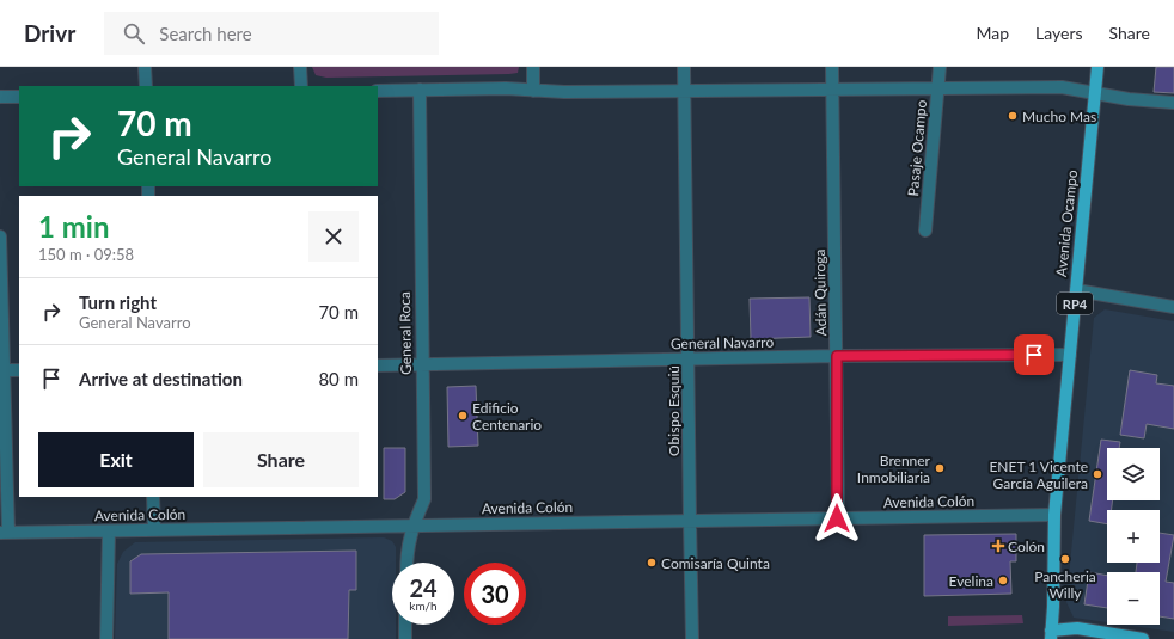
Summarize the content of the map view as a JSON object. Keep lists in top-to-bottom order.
{
  "streets": {
    "main road": ["Avenida Ocampo", "RP4"],
    "street": [
      "Pasaje Ocampo",
      "Adán Quiroga",
      "General Roca",
      "General Navarro",
      "Obispo Esquiú",
      "Avenida Colón"
    ]
  },
  "crossings": [
    ["Avenida Ocampo", "General Navarro"],
    ["Avenida Ocampo", "Avenida Colón"],
    ["Adán Quiroga", "General Navarro"],
    ["Adán Quiroga", "Avenida Colón"],
    ["General Roca", "General Navarro"],
    ["General Roca", "Avenida Colón"],
    ["General Navarro", "Obispo Esquiú"],
    ["Obispo Esquiú", "Avenida Colón"]
  ],
  "places": {
    "other": [
      "Mucho Mas",
      "Edificio Centenario",
      "Brenner Inmobiliaria",
      "ENET 1 Vicente García Aguilera",
      "Pancheria Willy",
      "Comisaría Quinta",
      "Evelina"
    ],
    "health": ["Colón"]
  },
  "page": {
    "header": "Drivr",
    "search": "Search here",
    "nav": ["Map", "Layers", "Share"],
    "turn": ["70 m", "General Navarro"],
    "heading": ["1 min", "150 m · 09:58"],
    "list": [
      {
        "name": "Turn right",
        "note": "General Navarro",
        "value": "70 m"
      },
      {
        "name": "Arrive at destination",
        "value": "80 m"
      }
    ],
    "buttons": ["Exit", "Share"],
    "map_buttons": ["+", "−"],
    "speed": "24 km/h",
    "limit": "30"
  }
}
